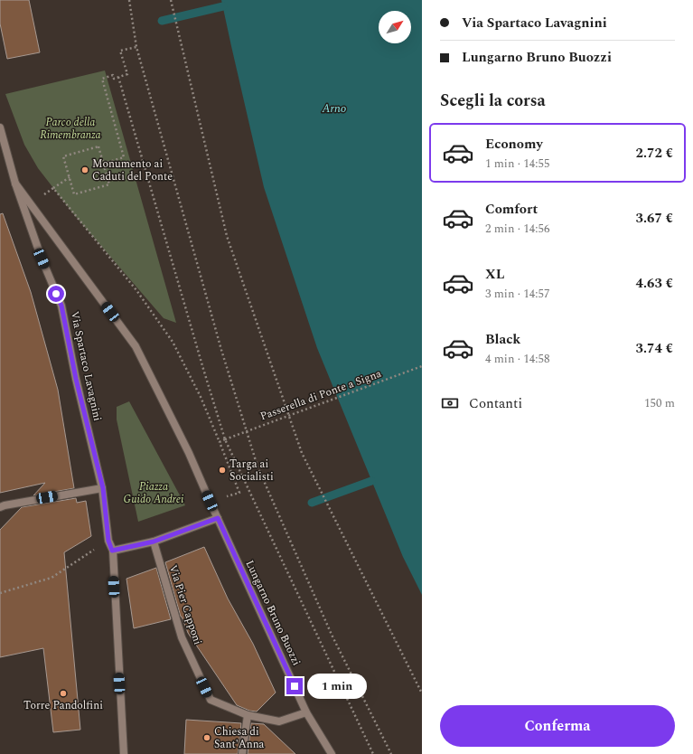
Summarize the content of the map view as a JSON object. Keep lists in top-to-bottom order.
{
  "streets": {
    "street": ["Via Spartaco Lavagnini", "Via Pier Capponi", "Lungarno Bruno Buozzi"],
    "path": ["Passerella di Ponte a Signa"]
  },
  "crossings": [
    ["Via Pier Capponi", "Lungarno Bruno Buozzi"]
  ],
  "water": ["Arno"],
  "parks": ["Parco della Rimembranza", "Piazza Guido Andrei"],
  "places": [
    "Monumento ai Caduti del Ponte",
    "Targa ai Socialisti",
    "Torre Pandolfini",
    "Chiesa di Sant'Anna"
  ],
  "north": "top right",
  "page": {
    "banner": ["Via Spartaco Lavagnini", "Lungarno Bruno Buozzi"],
    "heading": "Scegli la corsa",
    "list": [
      {
        "name": "Economy",
        "note": "1 min · 14:55",
        "value": "2.72 €"
      },
      {
        "name": "Comfort",
        "note": "2 min · 14:56",
        "value": "3.67 €"
      },
      {
        "name": "XL",
        "note": "3 min · 14:57",
        "value": "4.63 €"
      },
      {
        "name": "Black",
        "note": "4 min · 14:58",
        "value": "3.74 €"
      }
    ],
    "pay": ["Contanti", "150 m"],
    "bubble": "1 min",
    "buttons": "Conferma"
  }
}
